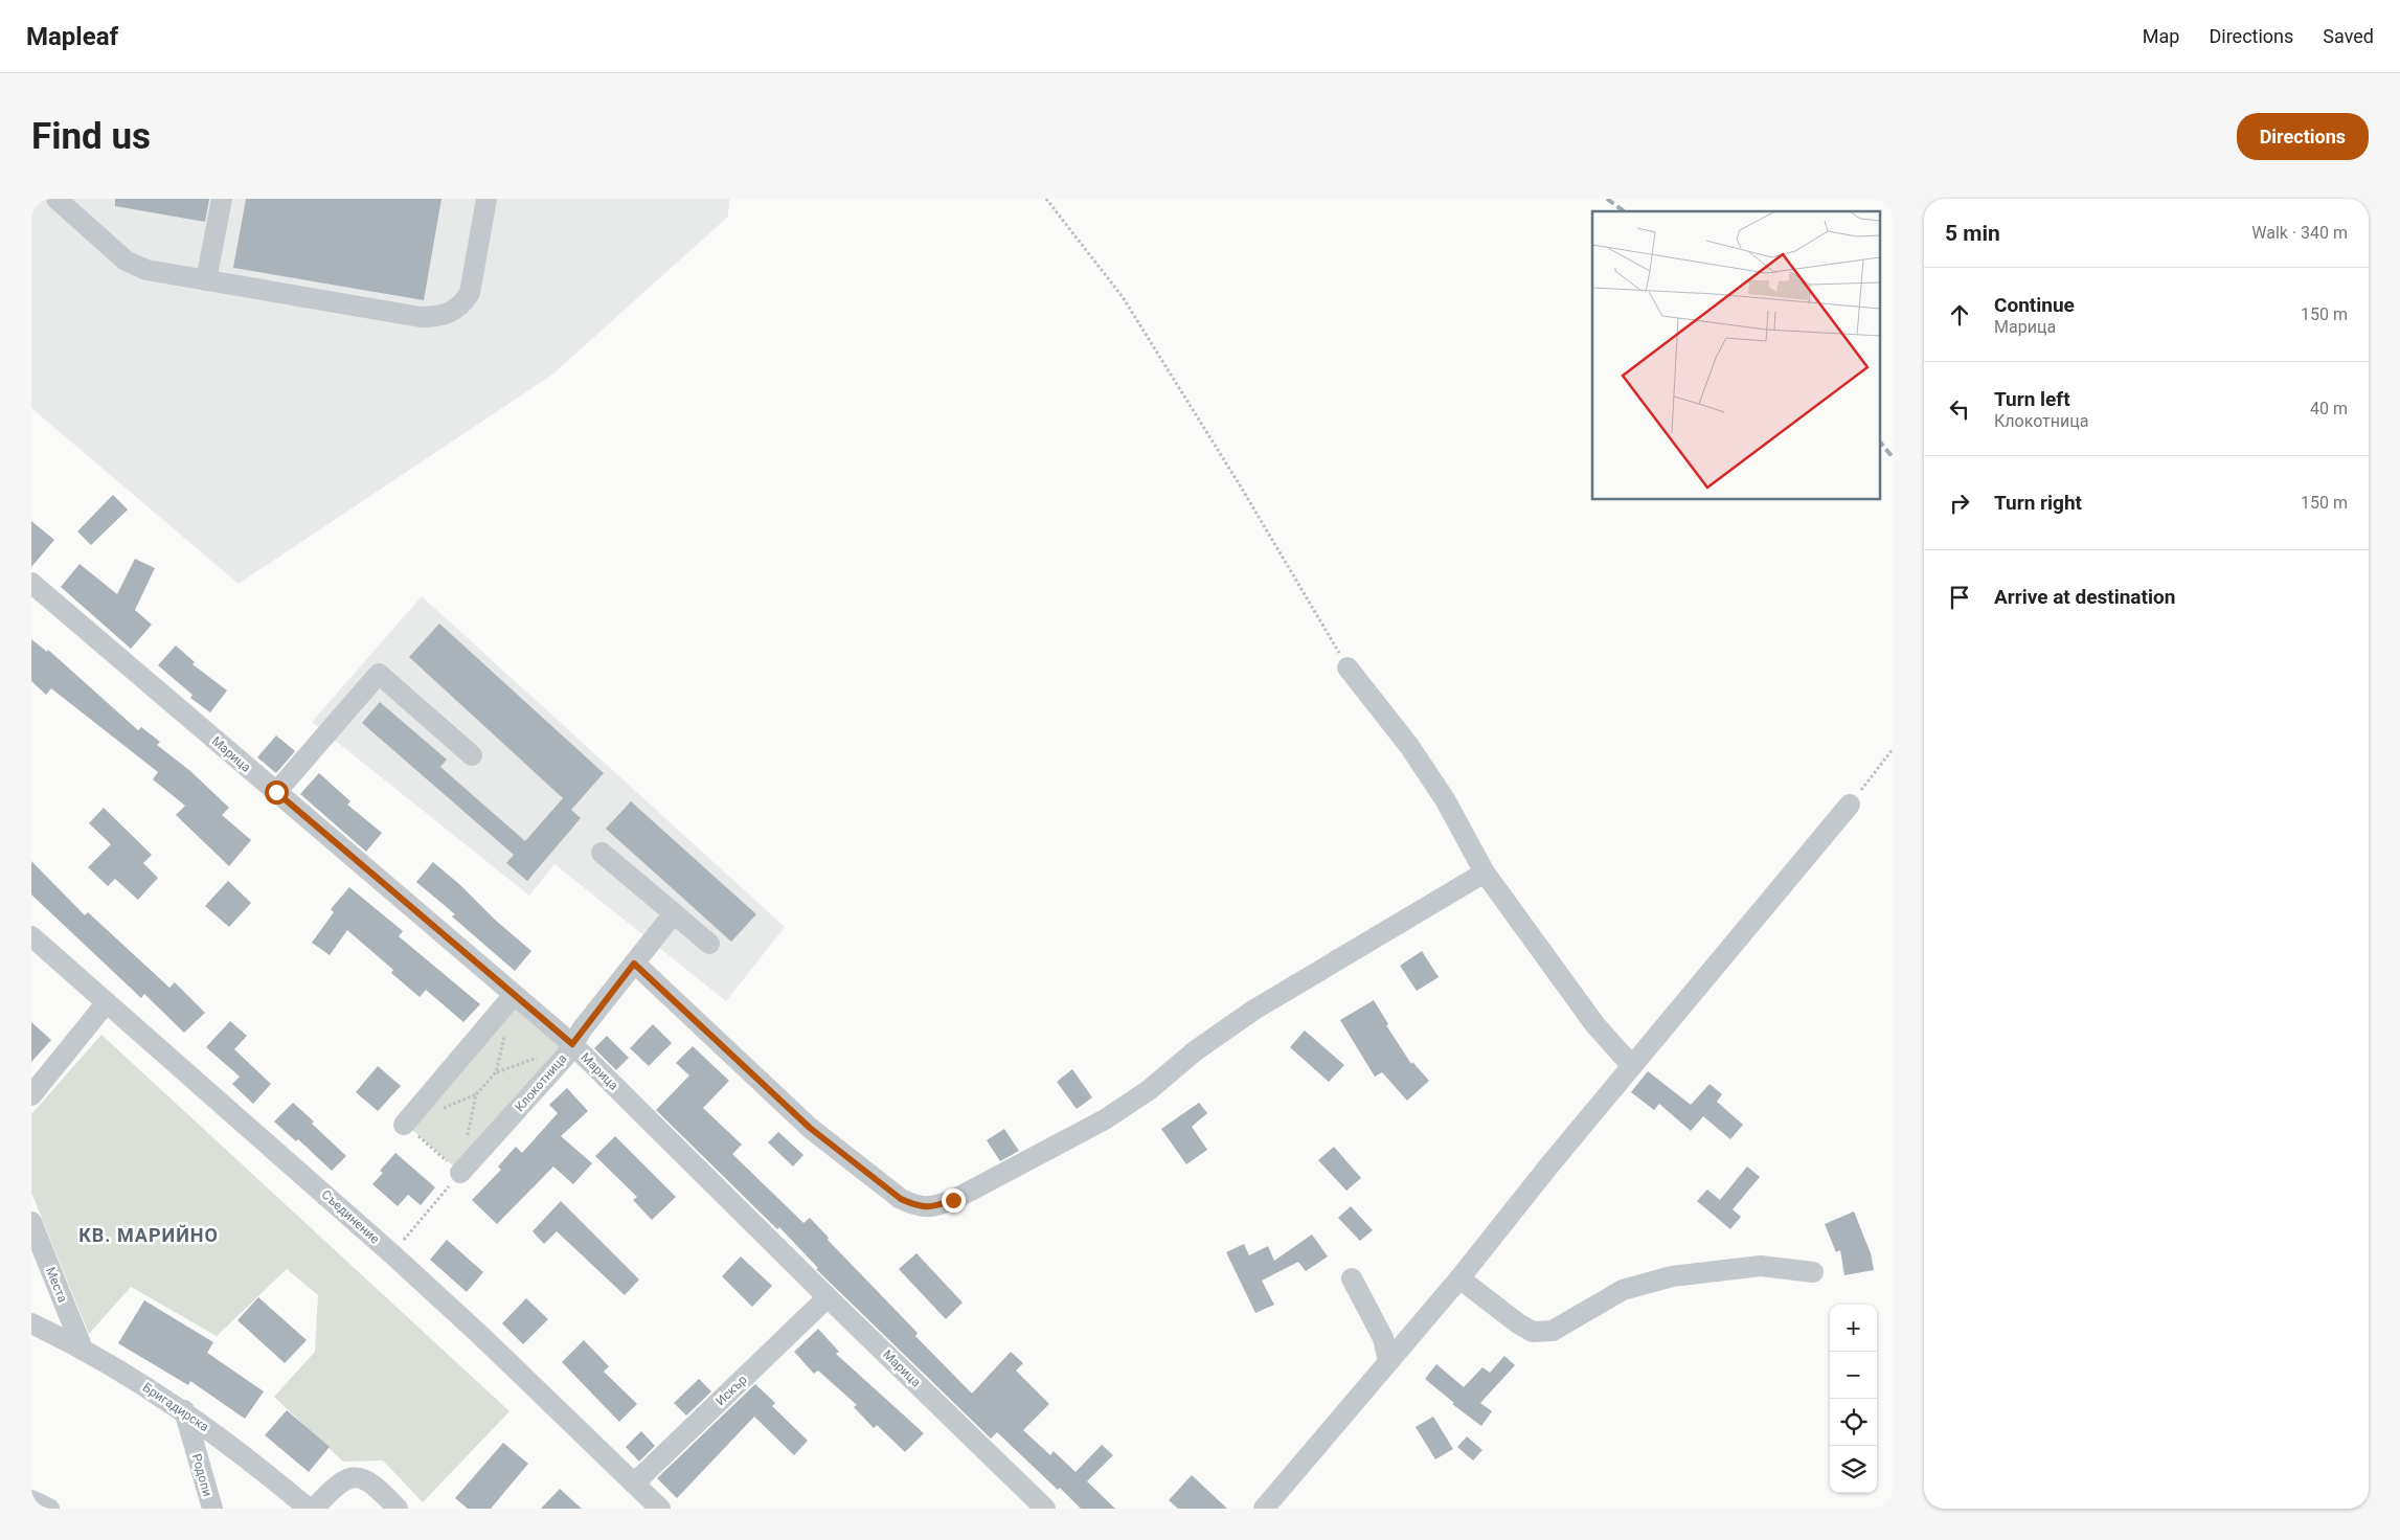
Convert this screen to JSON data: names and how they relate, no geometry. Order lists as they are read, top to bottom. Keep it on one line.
{"streets":{"street":["Марица","Клокотница","Съединение","Места","Искър","Бригадирска","Родопи"]},"crossings":[["Марица","Клокотница"],["Марица","Искър"],["Съединение","Искър"],["Места","Бригадирска"],["Бригадирска","Родопи"]],"districts":["КВ. МАРИЙНО"],"page":{"header":"Mapleaf","nav":["Map","Directions","Saved"],"buttons":"Directions","title":"Find us","heading":["5 min","Walk · 340 m"],"list":[["Continue","Марица","150 m"],["Turn left","Клокотница","40 m"],["Turn right","150 m"],"Arrive at destination"],"map_buttons":["+","−"]}}
